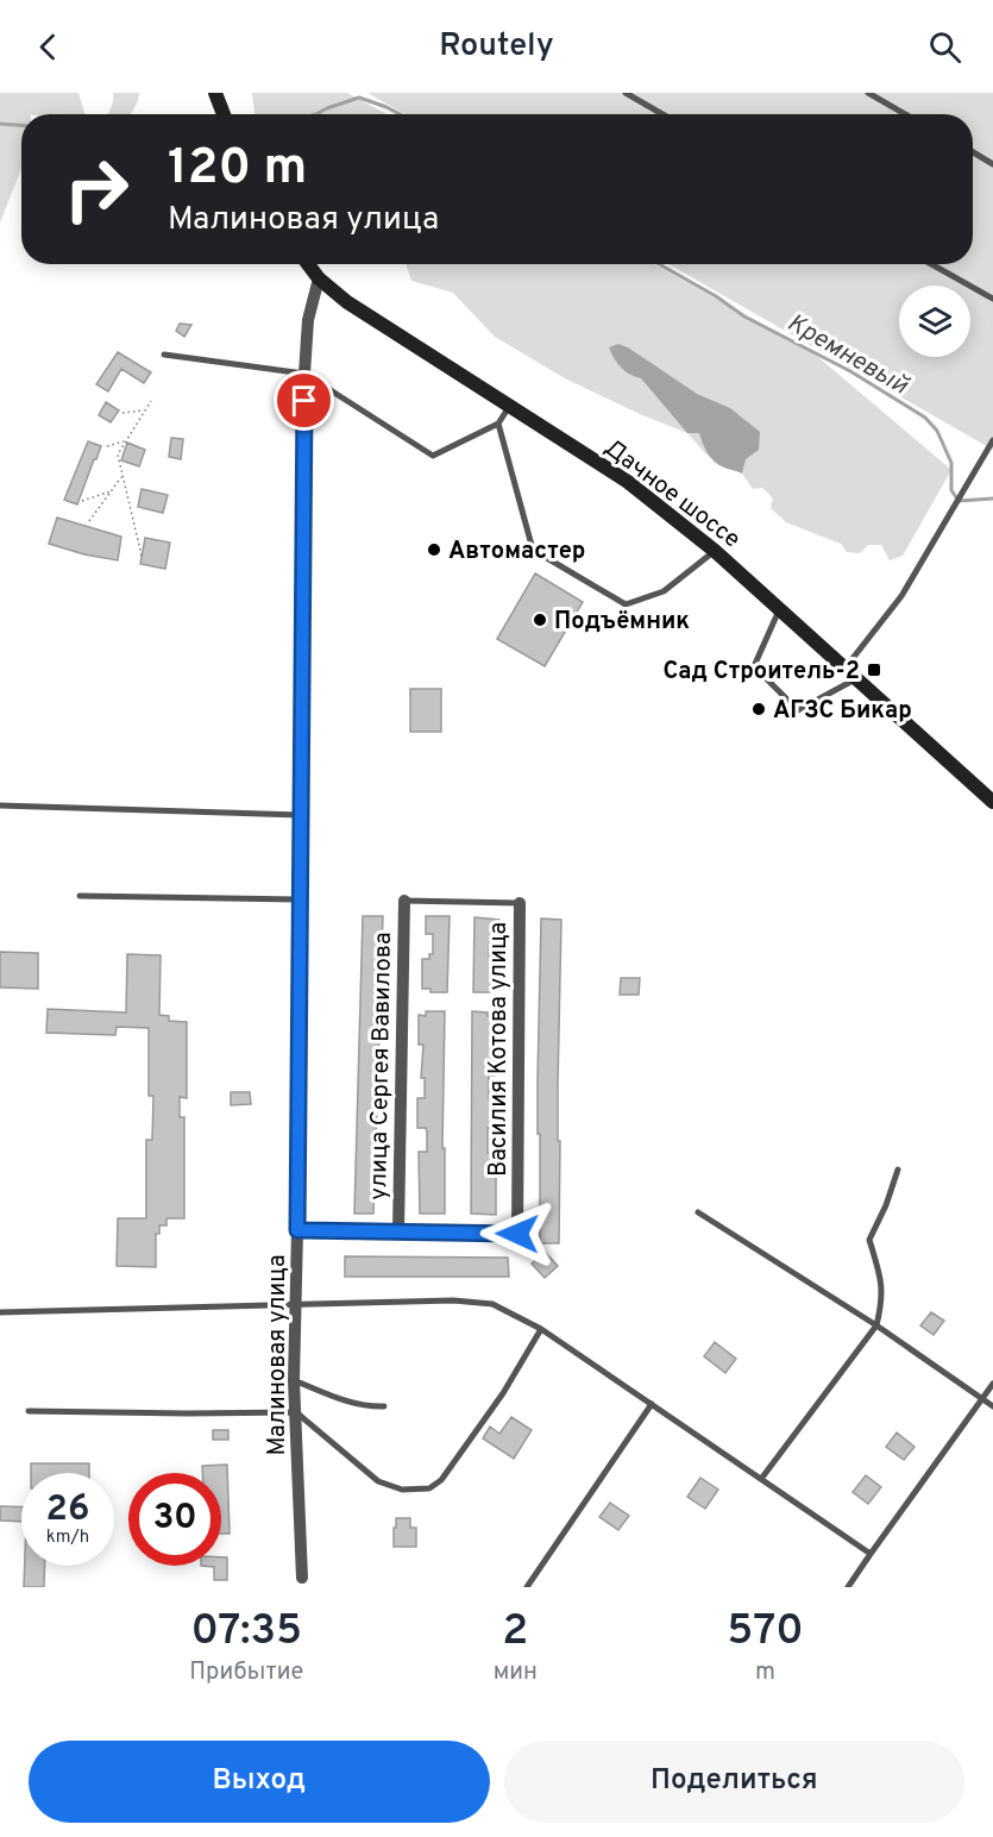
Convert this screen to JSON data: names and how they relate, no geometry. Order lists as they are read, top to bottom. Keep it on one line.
{"streets":{"main road":["Дачное шоссе"],"street":["Василия Котова улица","улица Сергея Вавилова","Малиновая улица"]},"crossings":[["Дачное шоссе","Малиновая улица"],["Василия Котова улица","улица Сергея Вавилова"],["Василия Котова улица","Малиновая улица"]],"water":["Кремневый"],"places":{"other":["Автомастер","Подъёмник","АГЗС Бикар"],"transit":["Сад Строитель-2"]},"page":{"header":"Routely","turn":["120 m","Малиновая улица"],"speed":"26 km/h","limit":"30","eta":["07:35","Прибытие","2","мин","570","m"],"buttons":["Выход","Поделиться"]}}
